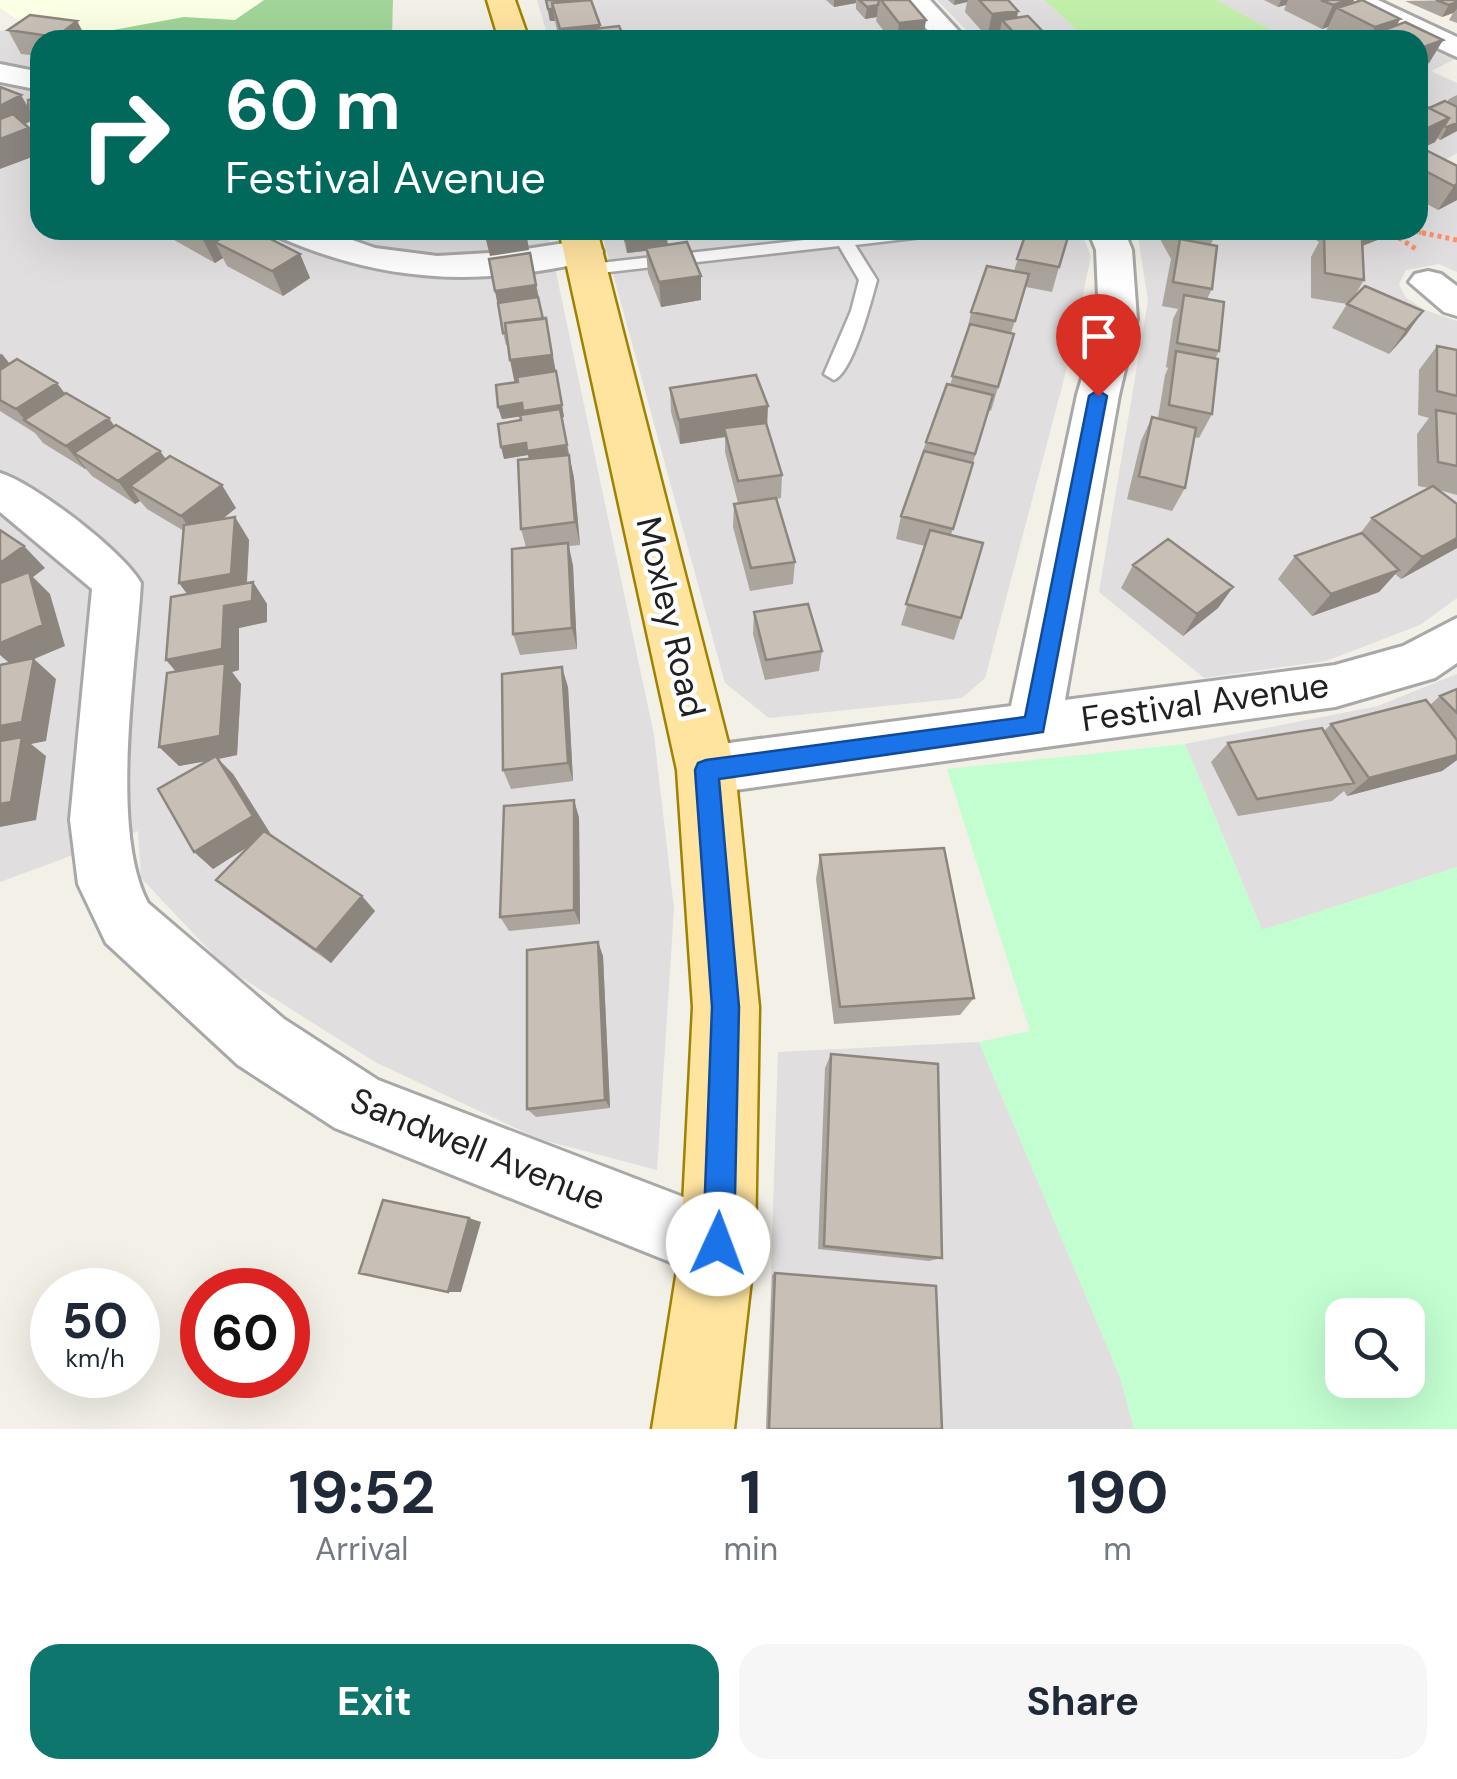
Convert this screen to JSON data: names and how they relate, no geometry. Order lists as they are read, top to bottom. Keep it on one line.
{"streets":{"main road":["Moxley Road"],"street":["Festival Avenue","Sandwell Avenue"]},"crossings":[["Moxley Road","Festival Avenue"],["Moxley Road","Sandwell Avenue"]],"page":{"turn":["60 m","Festival Avenue"],"speed":"50 km/h","limit":"60","eta":["19:52","Arrival","1","min","190","m"],"buttons":["Exit","Share"]}}
